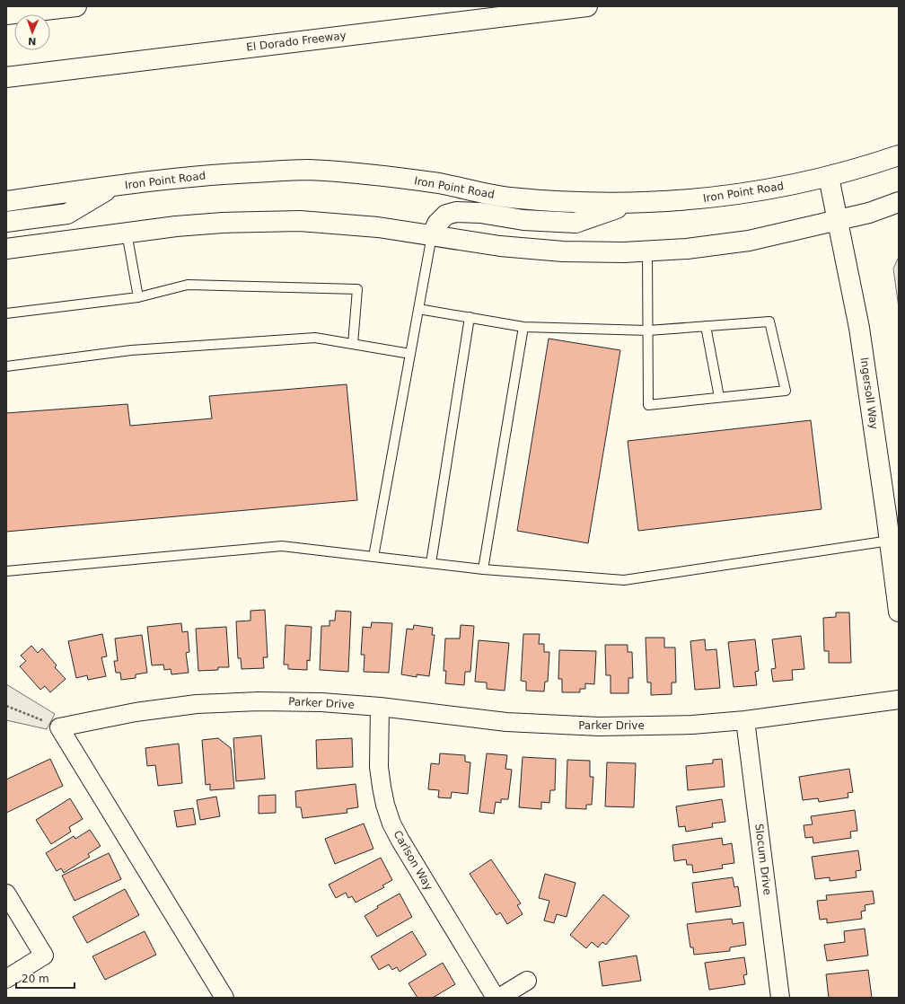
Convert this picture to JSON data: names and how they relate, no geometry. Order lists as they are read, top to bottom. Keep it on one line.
{"streets":{"main road":["El Dorado Freeway","Iron Point Road","Ingersoll Way"],"street":["Parker Drive","Slocum Drive","Carlson Way"]},"crossings":[["Iron Point Road","Ingersoll Way"],["Parker Drive","Slocum Drive"],["Parker Drive","Carlson Way"]],"scale_bar":"20 m","north":"bottom"}
